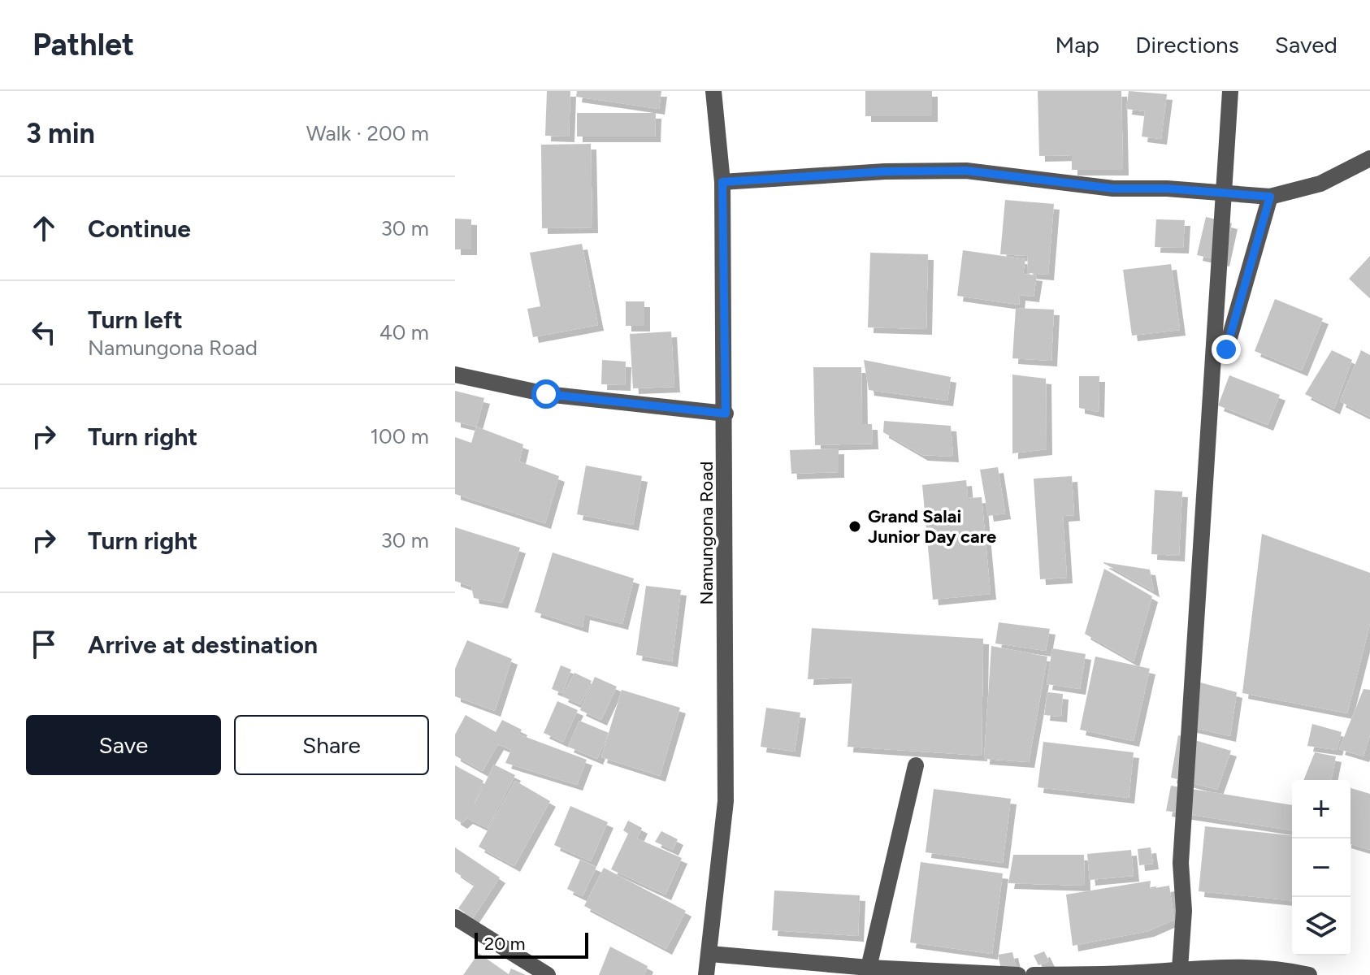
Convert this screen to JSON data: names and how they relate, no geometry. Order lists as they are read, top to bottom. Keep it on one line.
{"streets":{"street":["Namungona Road"]},"places":["Grand Salai Junior Day care"],"scale_bar":"20 m","page":{"header":"Pathlet","nav":["Map","Directions","Saved"],"heading":["3 min","Walk · 200 m"],"list":[["Continue","30 m"],["Turn left","Namungona Road","40 m"],["Turn right","100 m"],["Turn right","30 m"],"Arrive at destination"],"buttons":["Save","Share"],"map_buttons":["+","−"],"scale":"20 m"}}
